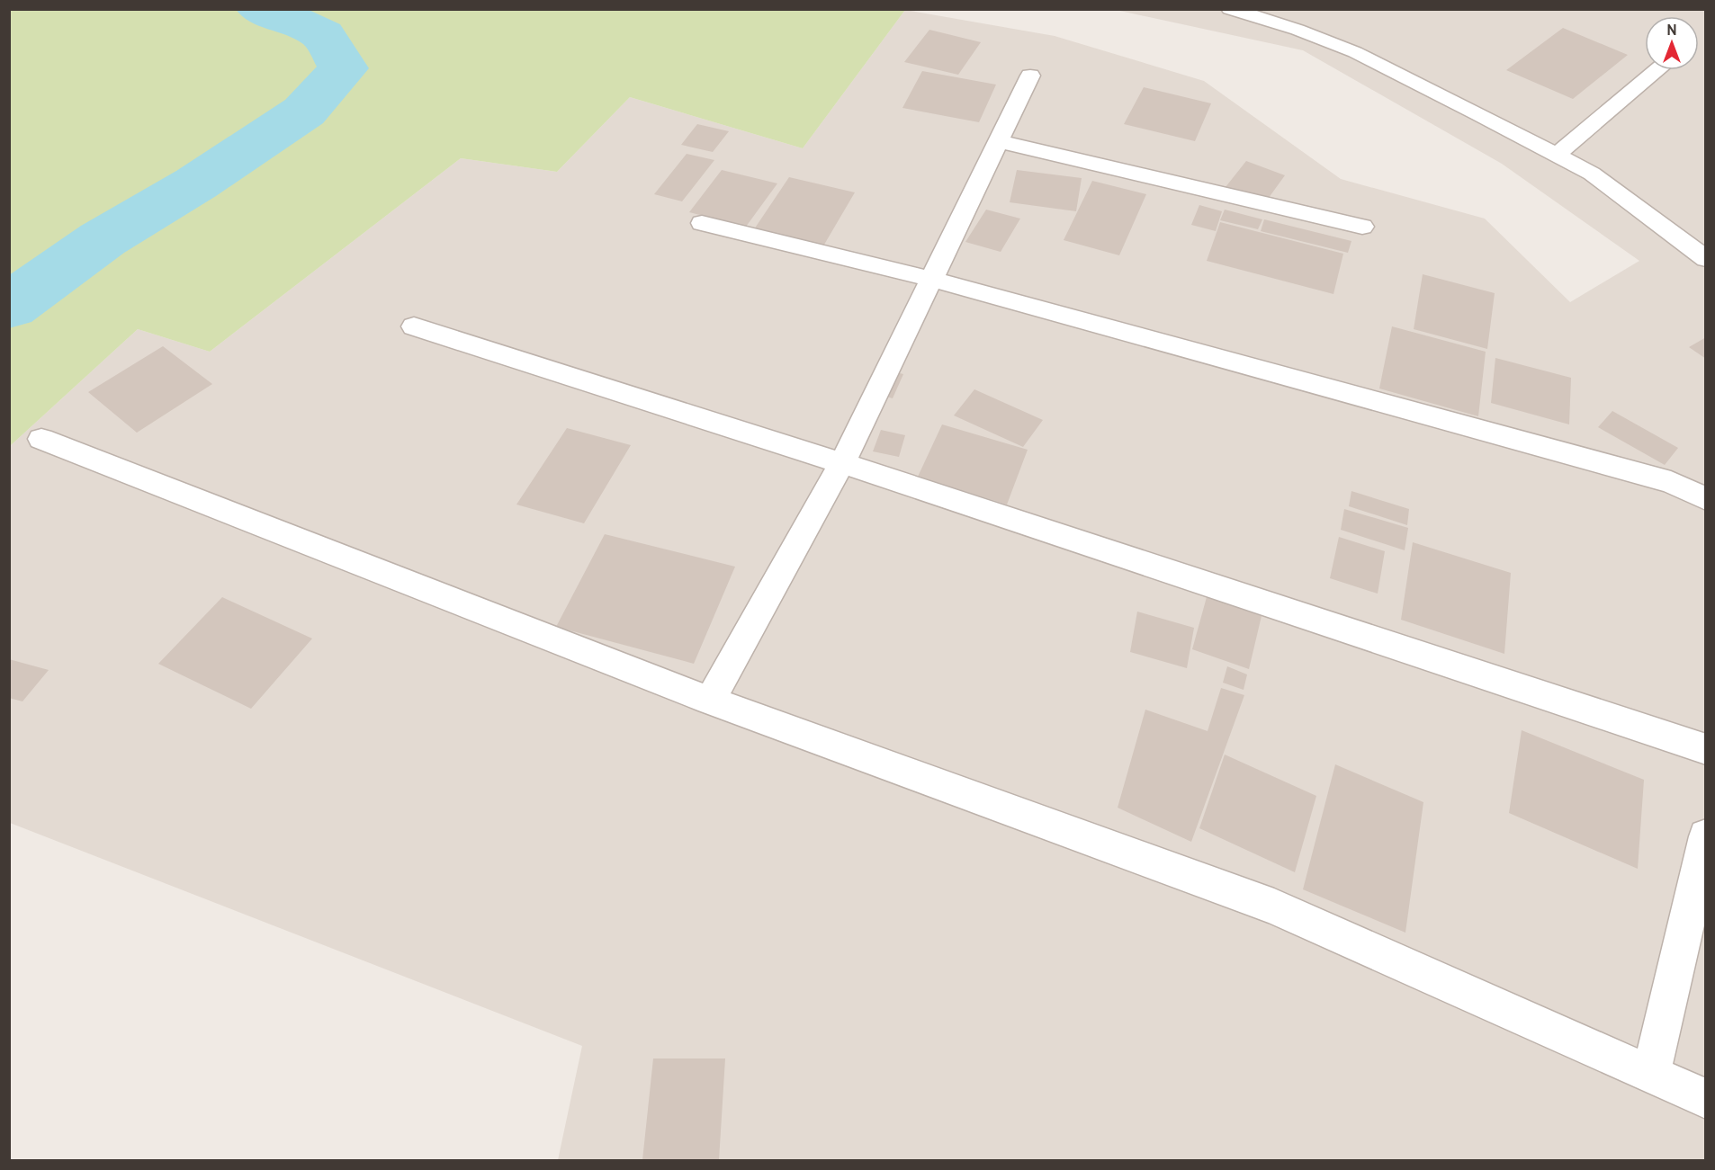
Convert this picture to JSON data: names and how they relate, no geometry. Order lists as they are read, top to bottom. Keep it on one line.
{"north":"top"}
